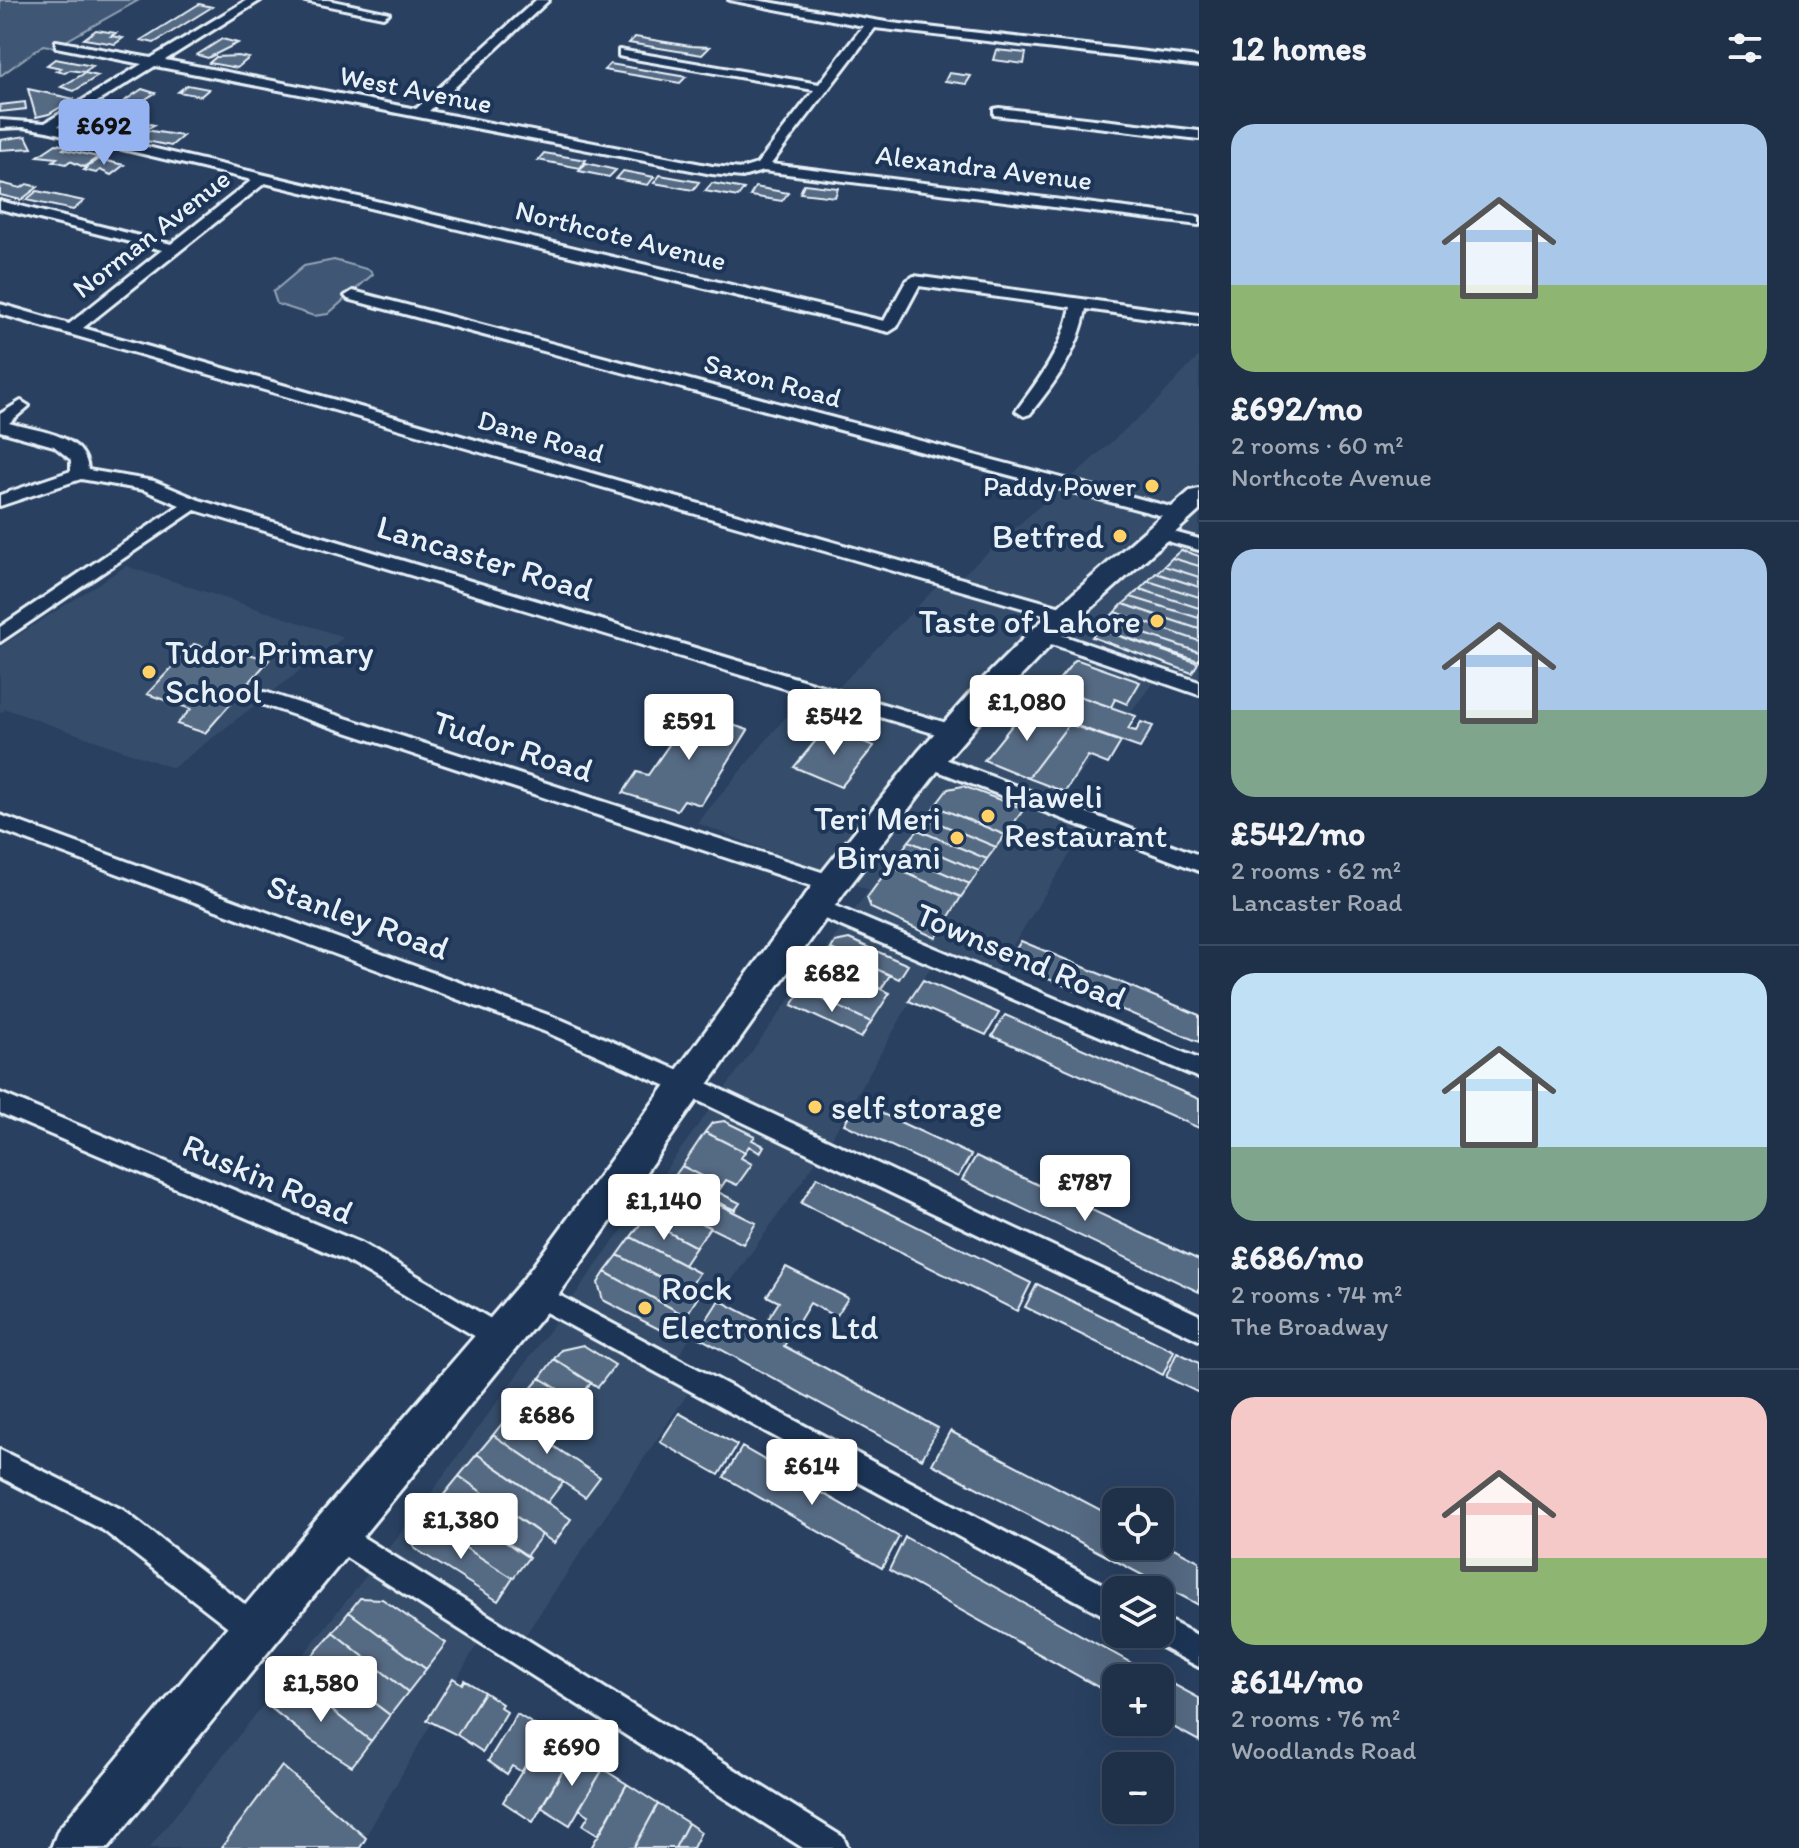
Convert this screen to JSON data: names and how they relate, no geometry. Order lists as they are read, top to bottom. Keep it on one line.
{"streets":{"street":["West Avenue","Alexandra Avenue","Norman Avenue","Northcote Avenue","Saxon Road","Dane Road","Lancaster Road","Tudor Road","Stanley Road","Townsend Road","Ruskin Road"]},"crossings":[["West Avenue","Alexandra Avenue"],["Norman Avenue","Northcote Avenue"],["Norman Avenue","Dane Road"],["Tudor Road","Townsend Road"]],"places":["Paddy Power","Betfred","Taste of Lahore","Tudor Primary School","Haweli Restaurant","Teri Meri Biryani","self storage","Rock Electronics Ltd"],"page":{"heading":"12 homes","list":[{"name":"£692/mo","note":"2 rooms · 60 m² · Northcote Avenue"},{"name":"£542/mo","note":"2 rooms · 62 m² · Lancaster Road"},{"name":"£686/mo","note":"2 rooms · 74 m² · The Broadway"},{"name":"£614/mo","note":"2 rooms · 76 m² · Woodlands Road"}],"price":["£692","£1,080","£542","£591","£682","£787","£1,140","£686","£614","£1,380","£1,580","£690"],"map_buttons":["+","−"]}}
